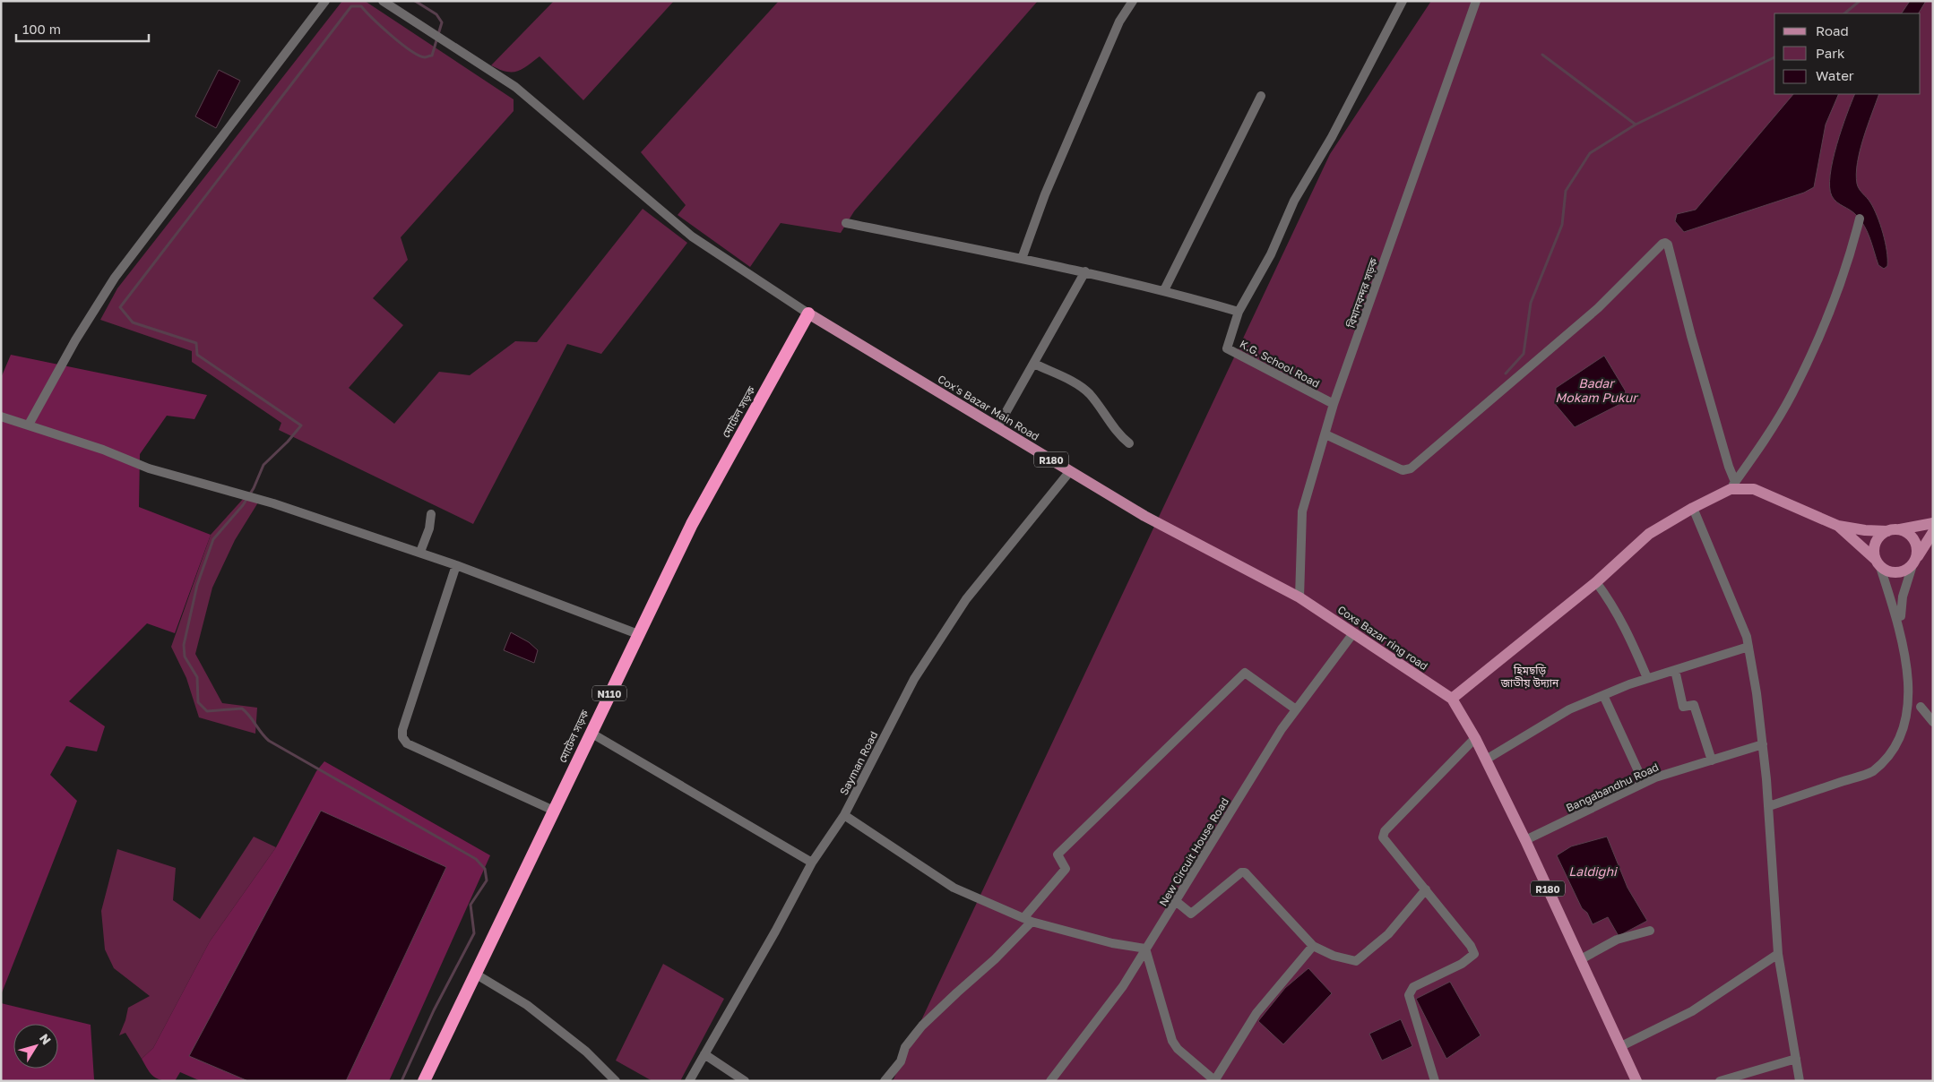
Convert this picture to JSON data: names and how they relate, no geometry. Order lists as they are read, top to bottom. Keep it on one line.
{"streets":{"highway":["মোটেল সড়ক","N110"],"main road":["Cox's Bazar Main Road","R180","Coxs Bazar ring road"],"street":["বিমানবন্দর সড়ক","K.G. School Road","Sayman Road","Bangabandhu Road","New Circuit House Road"]},"crossings":[["বিমানবন্দর সড়ক","K.G. School Road"],["বিমানবন্দর সড়ক","Cox's Bazar Main Road"],["বিমানবন্দর সড়ক","Coxs Bazar ring road"],["Cox's Bazar Main Road","মোটেল সড়ক"],["Cox's Bazar Main Road","Coxs Bazar ring road"],["Cox's Bazar Main Road","Sayman Road"],["R180","Coxs Bazar ring road"],["R180","Bangabandhu Road"],["Coxs Bazar ring road","New Circuit House Road"]],"water":["Badar Mokam Pukur","Laldighi"],"parks":["হিমছড়ি জাতীয় উদ্যান"],"legend":["Road","Park","Water"],"scale_bar":"100 m","north":"top right"}
